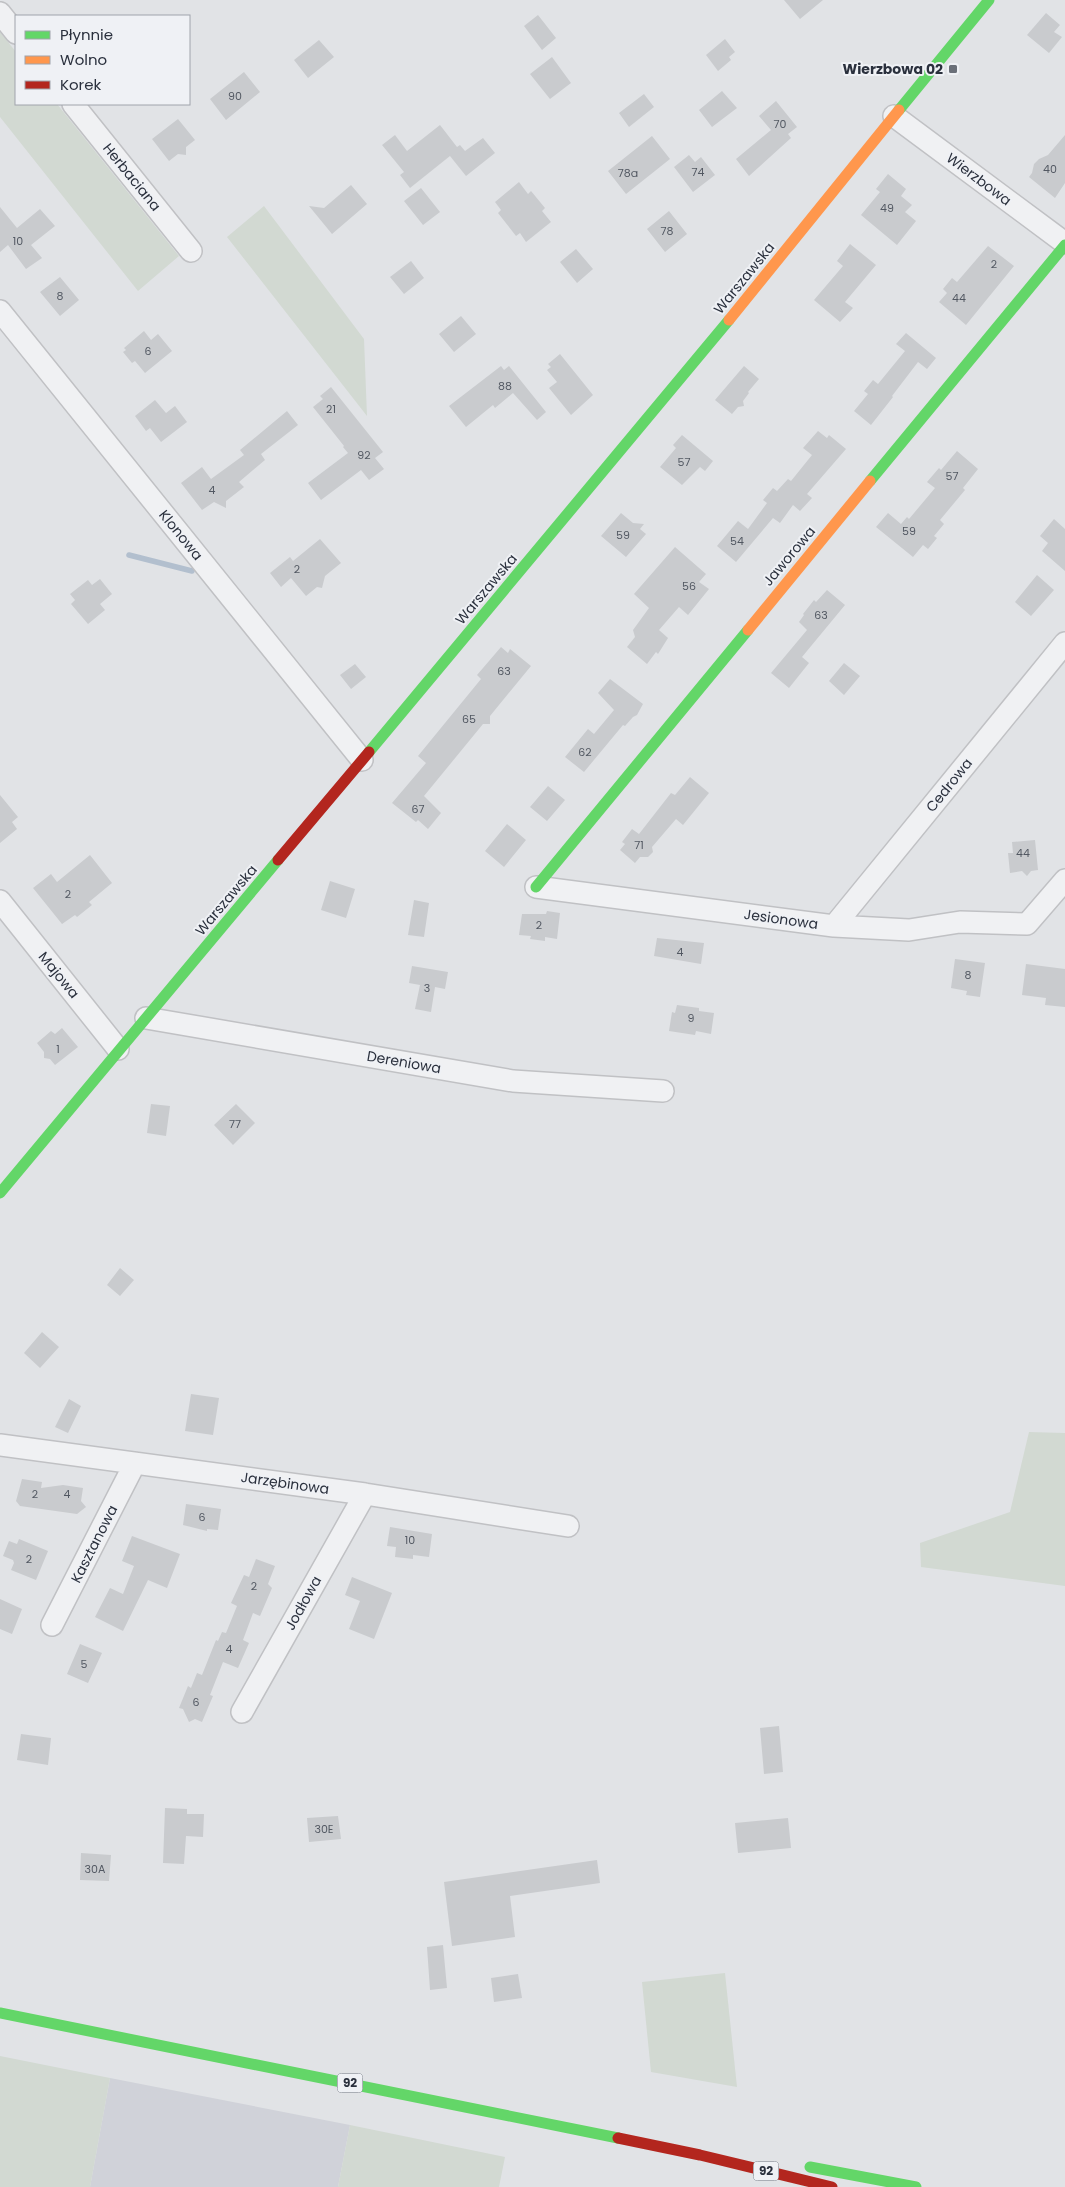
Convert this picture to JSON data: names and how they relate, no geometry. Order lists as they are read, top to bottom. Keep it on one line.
{"streets":{"street":["Herbaciana","Wierzbowa","Warszawska","Klonowa","Jaworowa","Cedrowa","Jesionowa","Majowa","Dereniowa","Jarzębinowa","Kasztanowa","Jodłowa","92"]},"crossings":[["Wierzbowa","Warszawska"],["Wierzbowa","Jaworowa"],["Warszawska","Klonowa"],["Warszawska","Majowa"],["Warszawska","Dereniowa"],["Jaworowa","Jesionowa"],["Cedrowa","Jesionowa"],["Jarzębinowa","Kasztanowa"],["Jarzębinowa","Jodłowa"]],"places":{"transit":["Wierzbowa 02"]},"house_numbers":["90","70","40","74","78a","49","78","10","2","8","44","6","88","21","92","57","57","4","59","59","54","2","56","63","63","65","62","67","71","44","2","2","4","8","3","9","1","77","2","4","6","10","2","2","4","5","6","30E","30A"],"legend":["Płynnie","Wolno","Korek"]}
